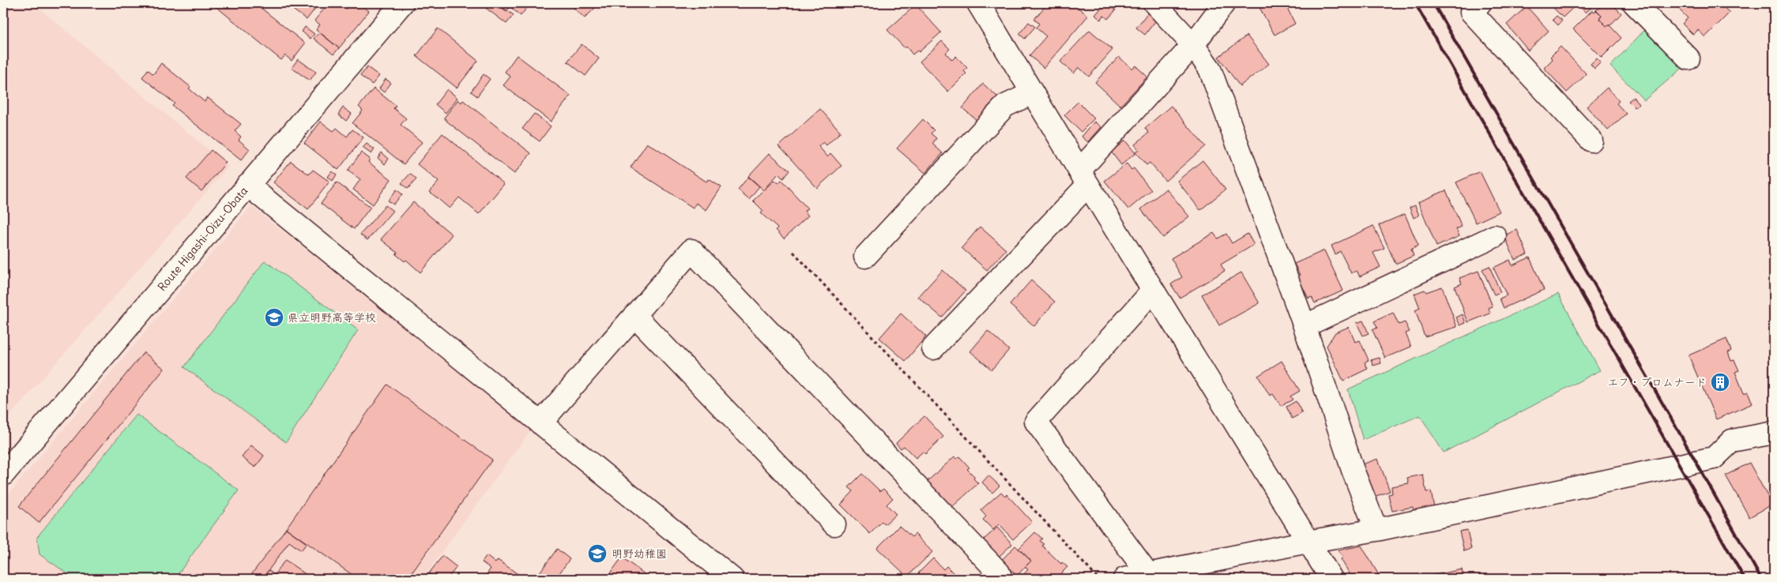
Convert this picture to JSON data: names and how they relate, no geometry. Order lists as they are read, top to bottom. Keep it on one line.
{"streets":{"street":["Route Higashi-Oizu-Obata"]},"places":{"school or university":["県立明野高等学校","明野幼稚園"],"building":["エフ・プロムナード"]}}
